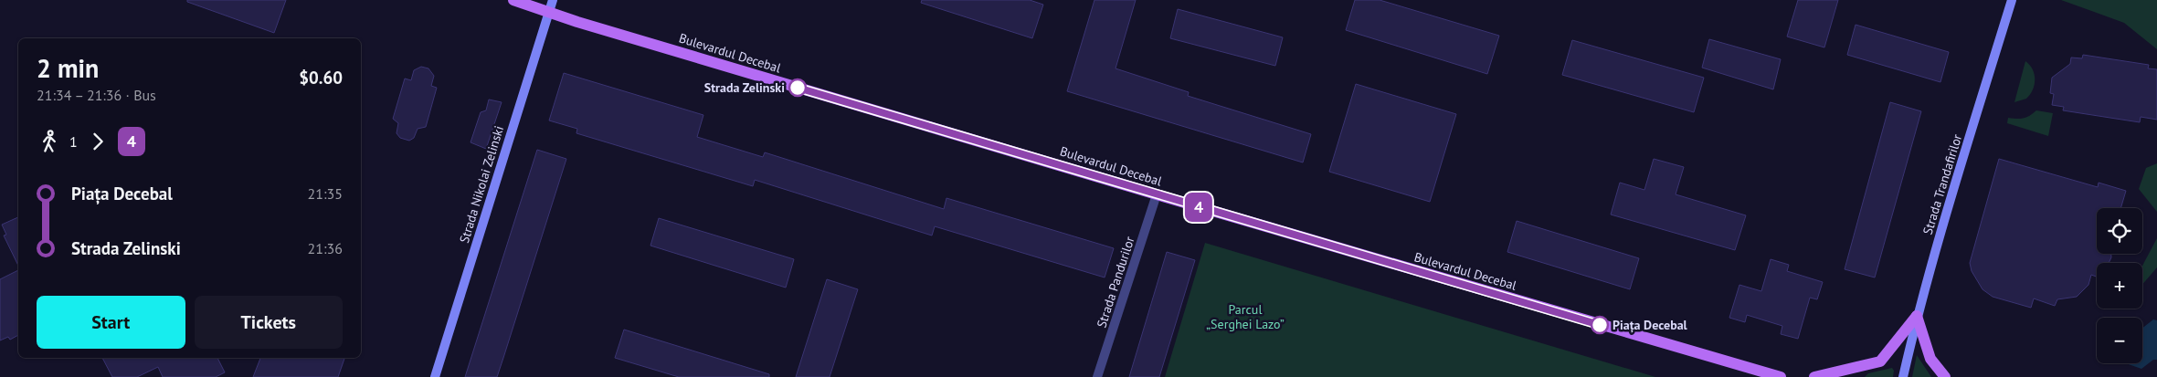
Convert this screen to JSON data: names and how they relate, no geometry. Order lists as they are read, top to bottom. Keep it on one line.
{"streets":{"main road":["Bulevardul Decebal"],"street":["Strada Nikolai Zelinski","Strada Trandafirilor","Strada Pandurilor"]},"crossings":[["Bulevardul Decebal","Strada Nikolai Zelinski"],["Bulevardul Decebal","Strada Pandurilor"]],"parks":["Parcul „Serghei Lazo”"],"places":["Strada Zelinski","Piața Decebal"],"lines":["bus line 4"],"page":{"on_map":"4","heading":["2 min","21:34 – 21:36 · Bus","$0.60"],"legs":["1","4"],"list":[{"name":"Piața Decebal","value":"21:35"},{"name":"Strada Zelinski","value":"21:36"}],"map_buttons":["+","−"],"buttons":["Start","Tickets"]}}
